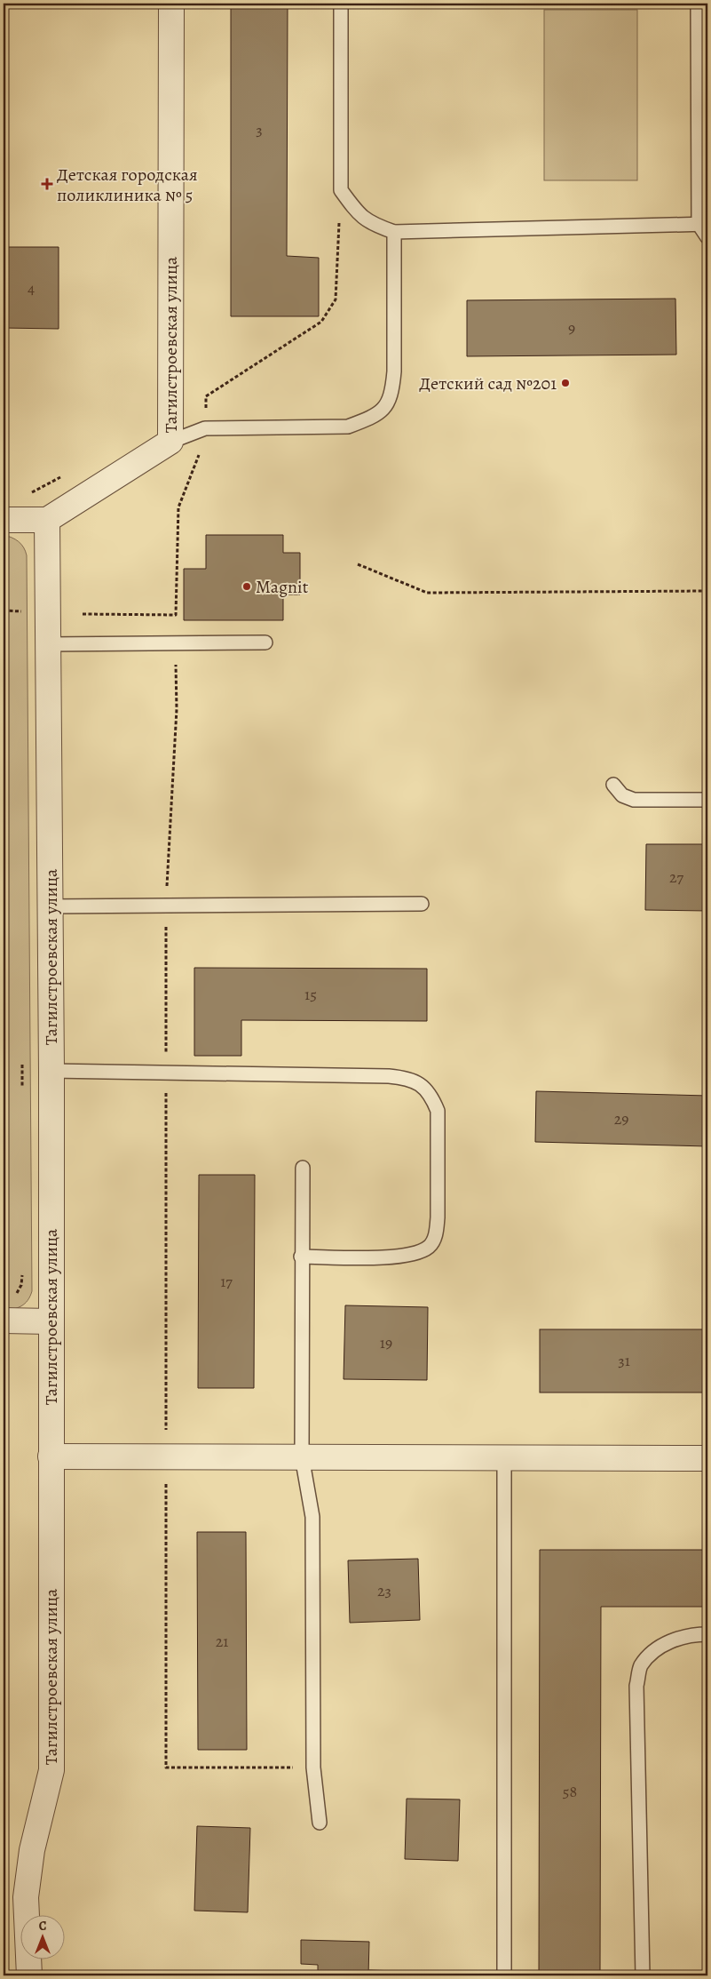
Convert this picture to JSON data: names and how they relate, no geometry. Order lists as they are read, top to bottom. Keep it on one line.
{"streets":{"street":["Тагилстроевская улица"]},"places":{"health":["Детская городская поликлиника № 5"],"other":["Детский сад №201","Magnit"]},"house_numbers":["3","4","9","27","15","29","17","19","31","23","21","58"],"north":"top"}
